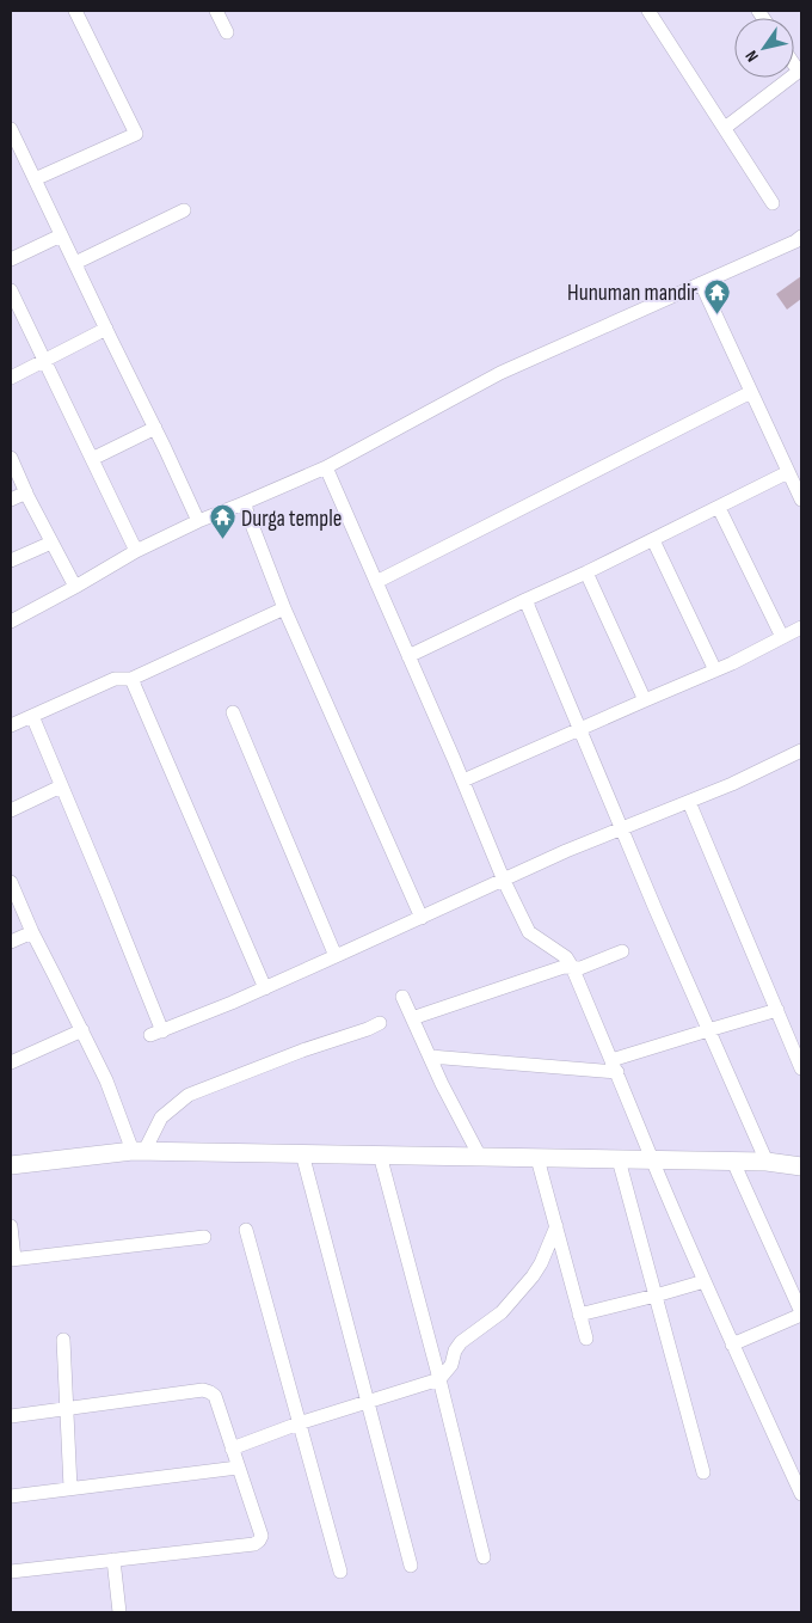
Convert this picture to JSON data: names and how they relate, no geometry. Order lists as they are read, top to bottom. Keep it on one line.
{"places":{"temple":["Hunuman mandir","Durga temple"]},"north":"bottom left"}
